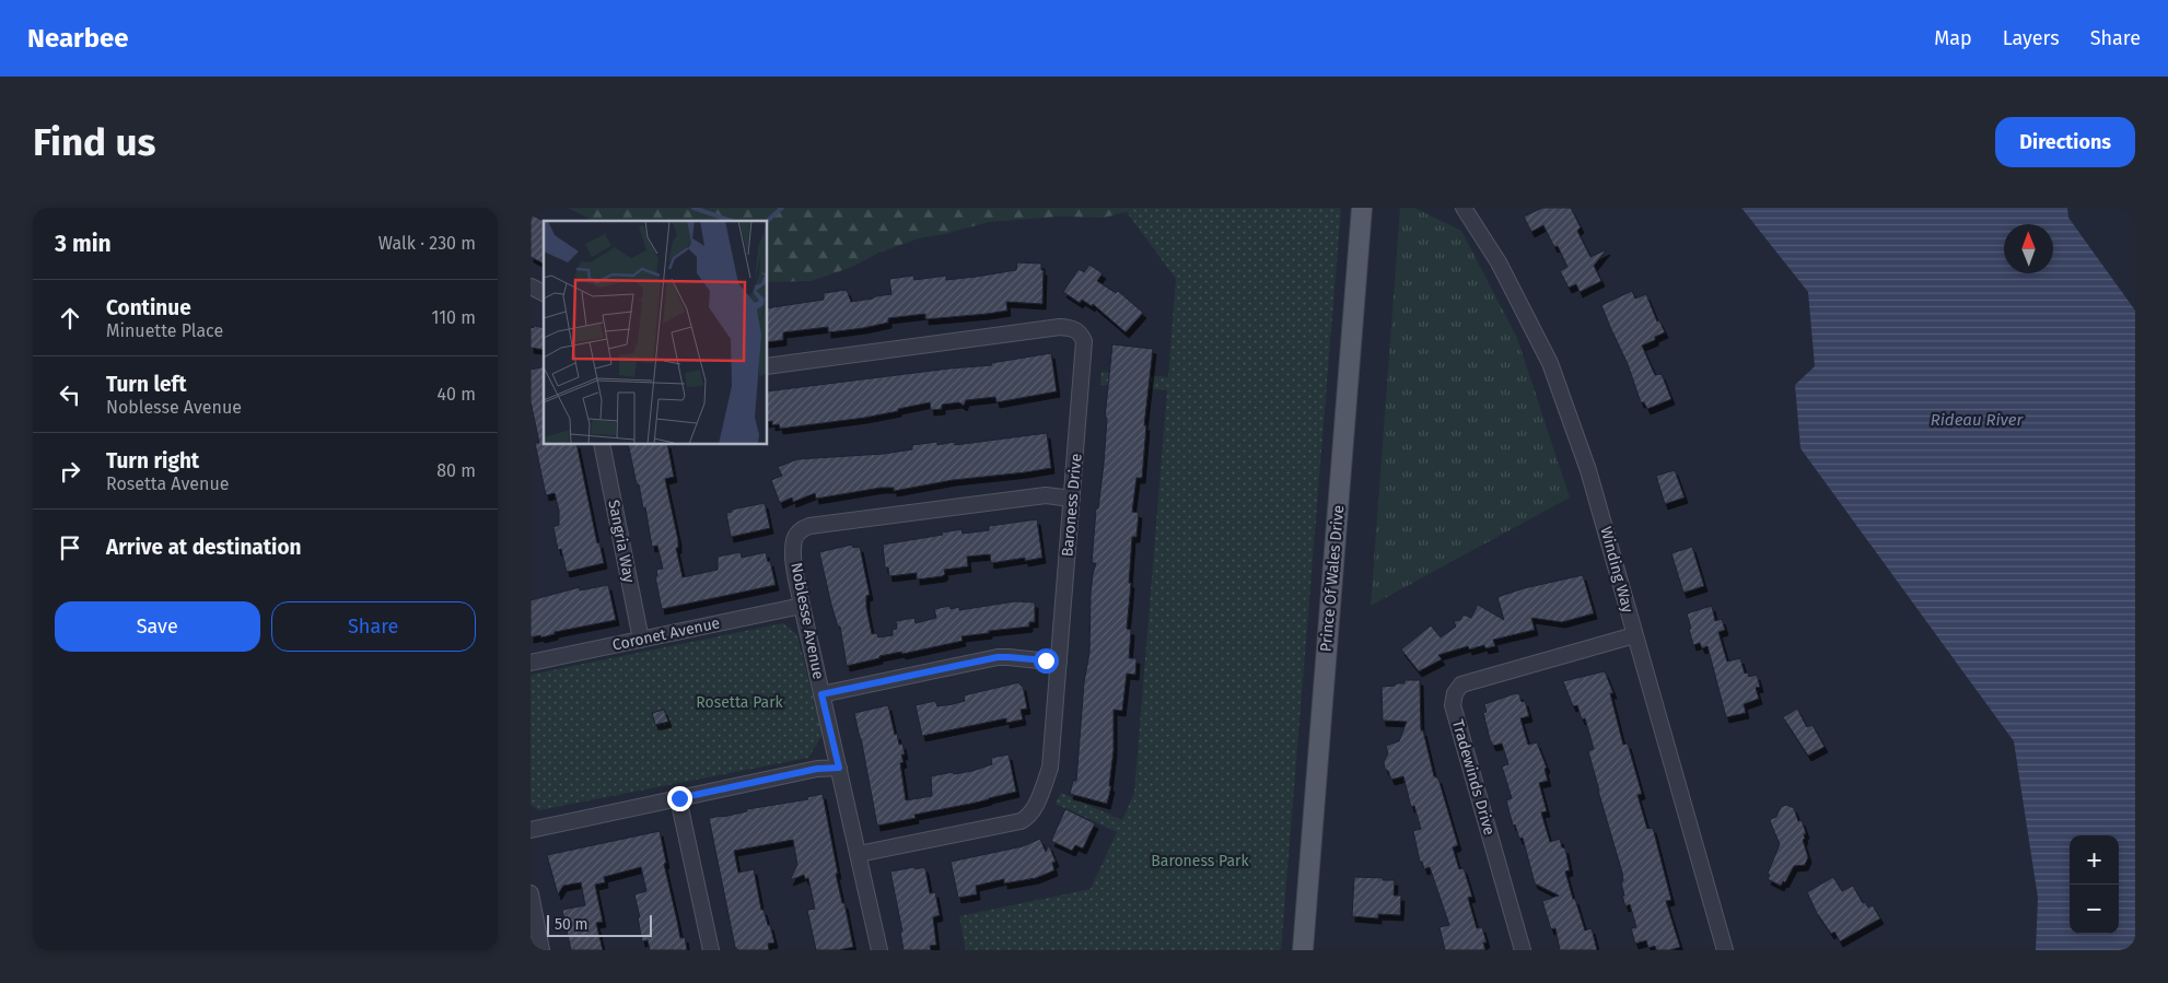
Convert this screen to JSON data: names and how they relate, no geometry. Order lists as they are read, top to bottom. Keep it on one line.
{"streets":{"main road":["Prince Of Wales Drive"],"street":["Baroness Drive","Sangria Way","Winding Way","Noblesse Avenue","Coronet Avenue","Tradewinds Drive"]},"crossings":[["Baroness Drive","Noblesse Avenue"],["Sangria Way","Coronet Avenue"],["Winding Way","Tradewinds Drive"],["Noblesse Avenue","Coronet Avenue"]],"water":["Rideau River"],"parks":["Rosetta Park","Baroness Park"],"scale_bar":"50 m","north":"top","page":{"header":"Nearbee","nav":["Map","Layers","Share"],"buttons":["Directions",["Save","Share"]],"title":"Find us","heading":["3 min","Walk · 230 m"],"list":[["Continue","Minuette Place","110 m"],["Turn left","Noblesse Avenue","40 m"],["Turn right","Rosetta Avenue","80 m"],"Arrive at destination"],"map_buttons":["+","−"],"scale":"50 m"}}
